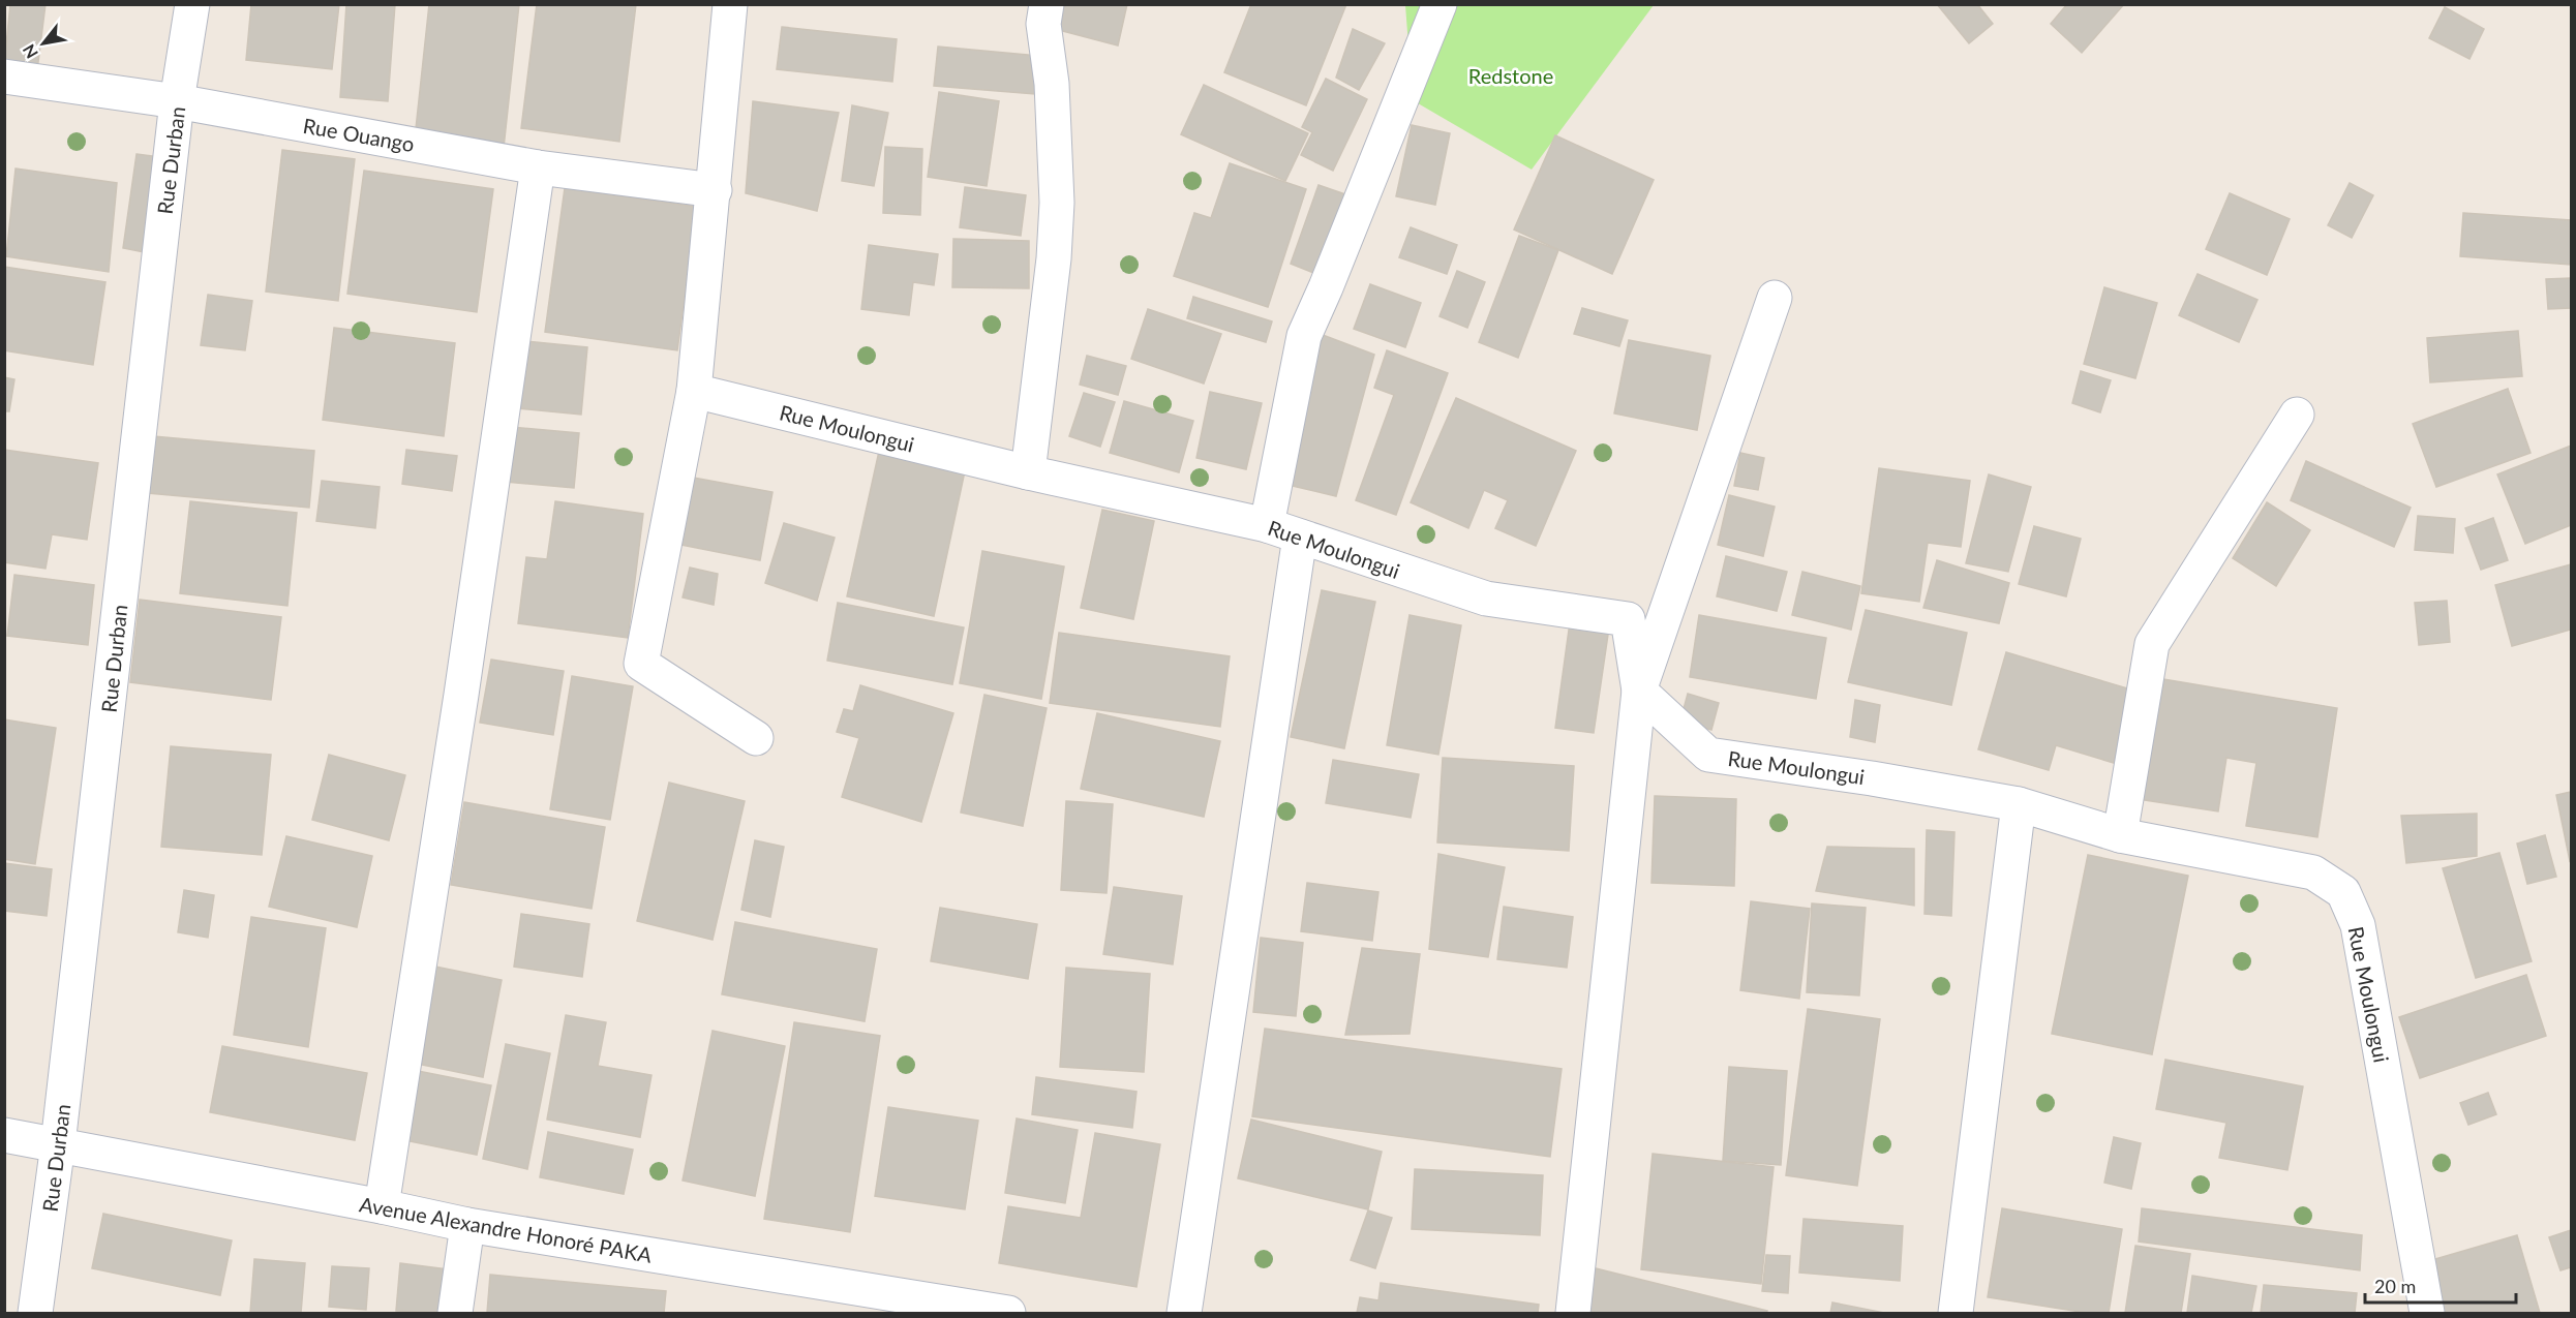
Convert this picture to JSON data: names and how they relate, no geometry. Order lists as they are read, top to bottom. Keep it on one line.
{"streets":{"street":["Rue Ouango","Rue Durban","Rue Moulongui","Avenue Alexandre Honoré PAKA"]},"crossings":[["Rue Ouango","Rue Durban"],["Rue Durban","Avenue Alexandre Honoré PAKA"]],"parks":["Redstone"],"scale_bar":"20 m","north":"bottom left"}
